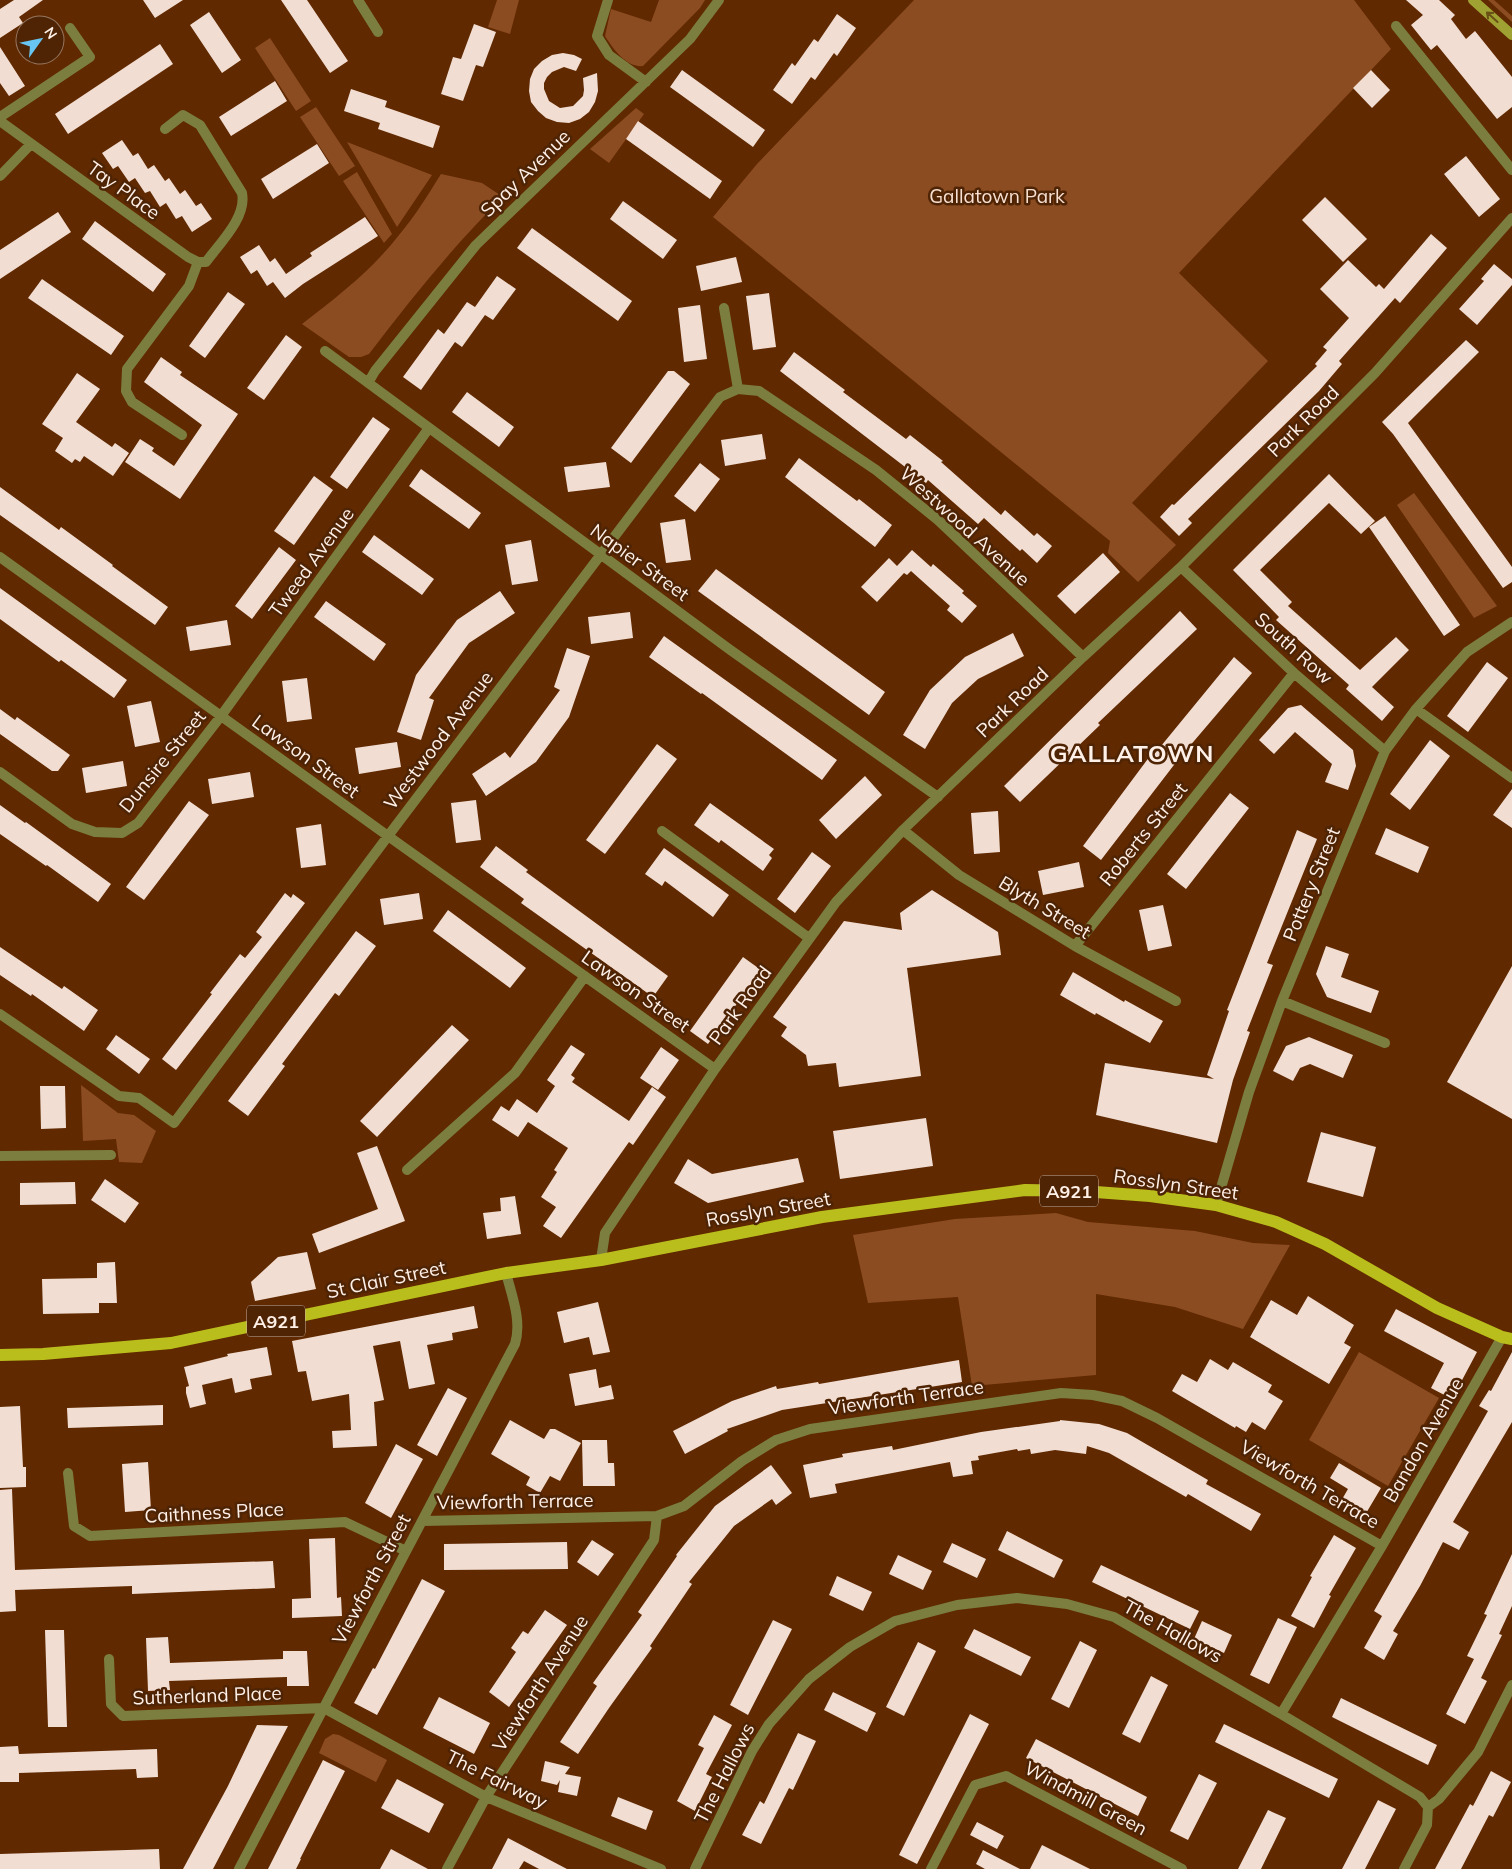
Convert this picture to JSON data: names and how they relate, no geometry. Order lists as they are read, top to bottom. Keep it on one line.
{"streets":{"main road":["Rosslyn Street","A921","St Clair Street"],"street":["Spay Avenue","Tay Place","Park Road","Westwood Avenue","Tweed Avenue","Napier Street","South Row","Lawson Street","Dunsire Street","Roberts Street","Pottery Street","Blyth Street","Viewforth Terrace","Bandon Avenue","Caithness Place","Viewforth Street","The Hallows","Viewforth Avenue","Sutherland Place","The Fairway","Windmill Green"]},"crossings":[["Spay Avenue","Napier Street"],["Park Road","Westwood Avenue"],["Park Road","Napier Street"],["Park Road","South Row"],["Park Road","Lawson Street"],["Park Road","Blyth Street"],["Park Road","Rosslyn Street"],["Park Road","St Clair Street"],["Westwood Avenue","Napier Street"],["Westwood Avenue","Lawson Street"],["Tweed Avenue","Napier Street"],["Tweed Avenue","Lawson Street"],["Tweed Avenue","Dunsire Street"],["South Row","Roberts Street"],["South Row","Pottery Street"],["Lawson Street","Dunsire Street"],["Roberts Street","Blyth Street"],["Pottery Street","Rosslyn Street"],["Rosslyn Street","St Clair Street"],["Rosslyn Street","Bandon Avenue"],["St Clair Street","Viewforth Street"],["Viewforth Terrace","Bandon Avenue"],["Viewforth Terrace","Viewforth Street"],["Viewforth Terrace","Viewforth Avenue"],["Bandon Avenue","The Hallows"],["Caithness Place","Viewforth Street"],["Viewforth Street","Sutherland Place"],["Viewforth Street","The Fairway"],["Viewforth Avenue","The Fairway"],["Sutherland Place","The Fairway"]],"districts":["GALLATOWN"],"parks":["Gallatown Park"],"north":"top right"}
